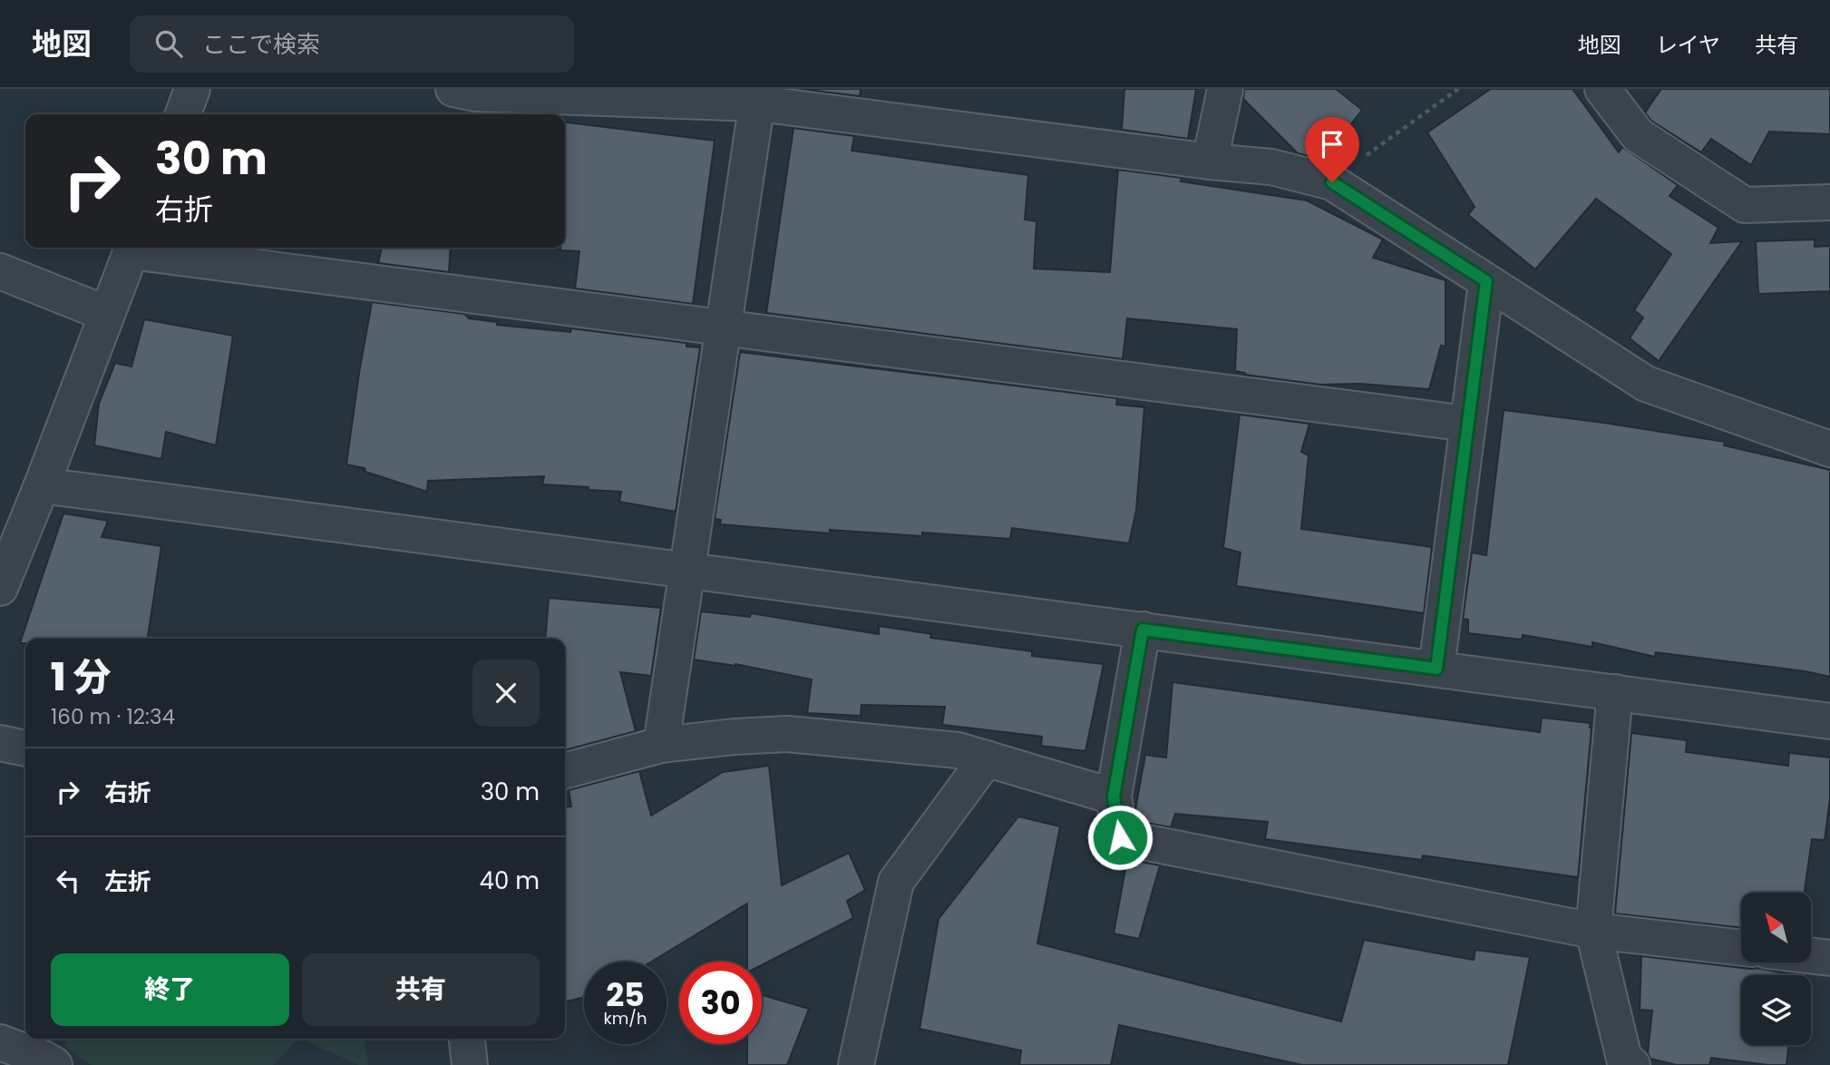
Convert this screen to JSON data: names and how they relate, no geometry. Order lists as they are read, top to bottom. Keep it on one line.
{"north":"top left","page":{"header":"地図","search":"ここで検索","nav":["地図","レイヤ","共有"],"turn":["30 m","右折"],"heading":["1 分","160 m · 12:34"],"list":[{"name":"右折","value":"30 m"},{"name":"左折","value":"40 m"}],"buttons":["終了","共有"],"speed":"25 km/h","limit":"30"}}
